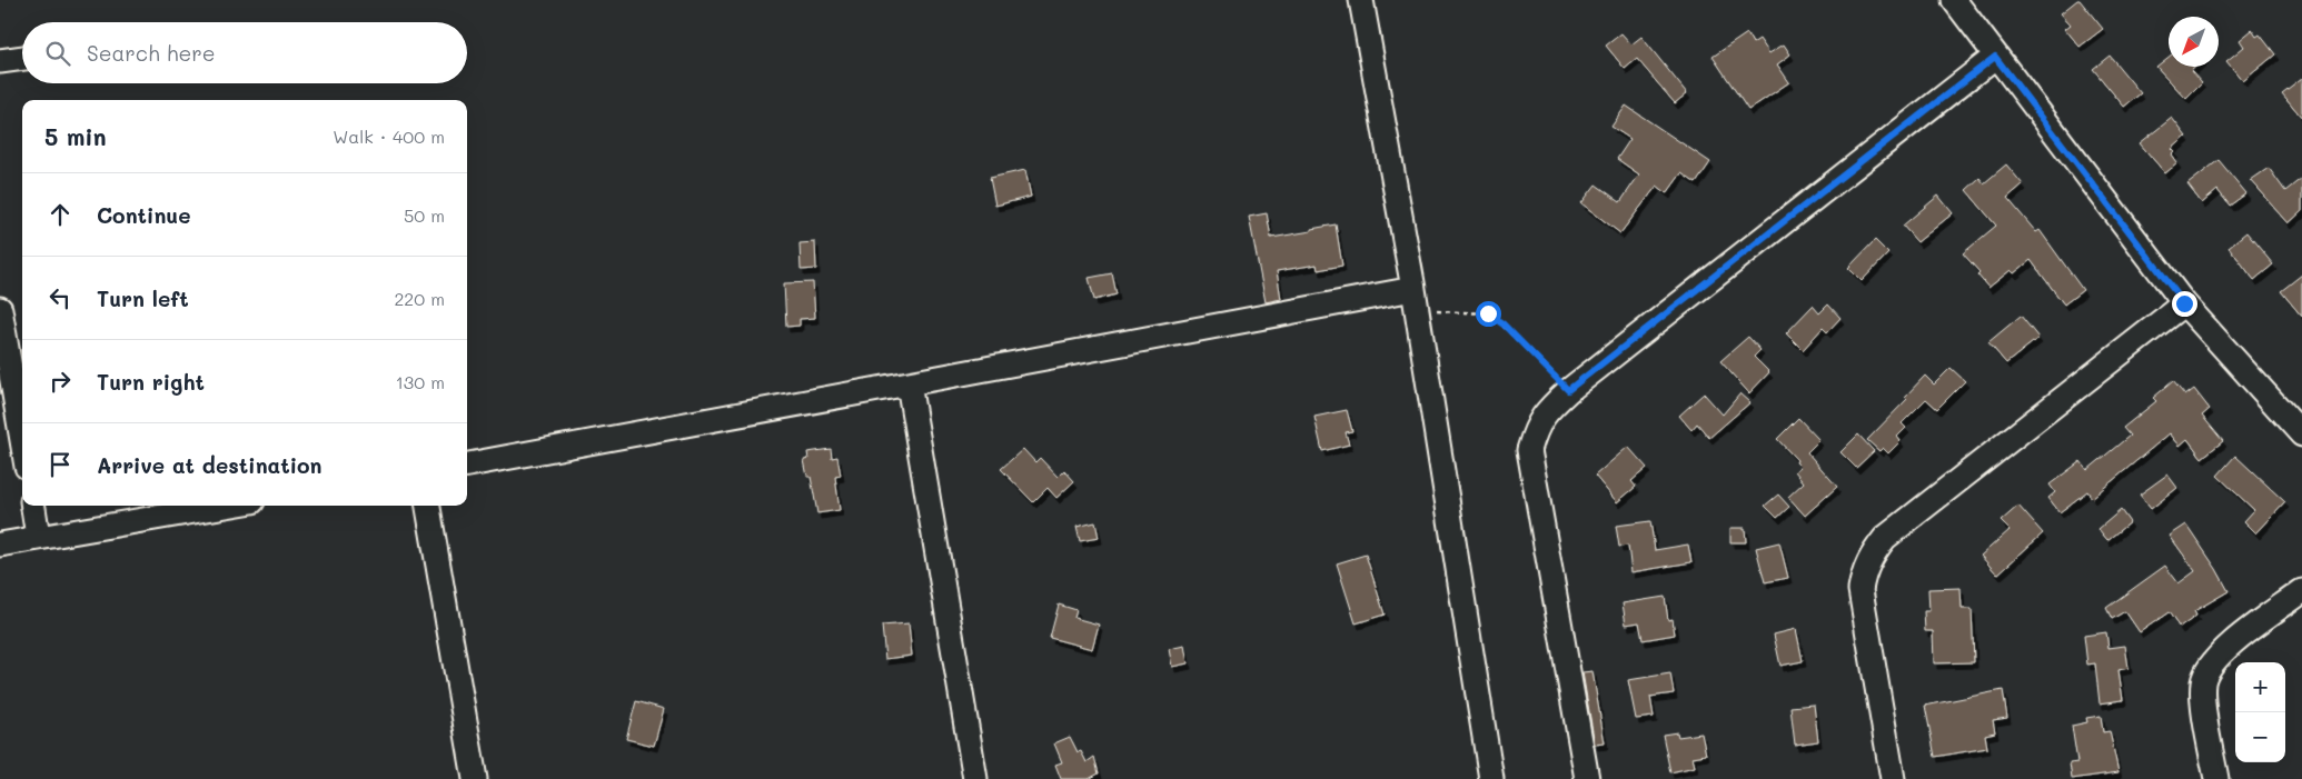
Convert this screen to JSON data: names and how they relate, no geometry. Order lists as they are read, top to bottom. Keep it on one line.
{"north":"bottom left","page":{"search":"Search here","heading":["5 min","Walk · 400 m"],"list":[["Continue","50 m"],["Turn left","220 m"],["Turn right","130 m"],"Arrive at destination"],"map_buttons":["+","−"]}}
